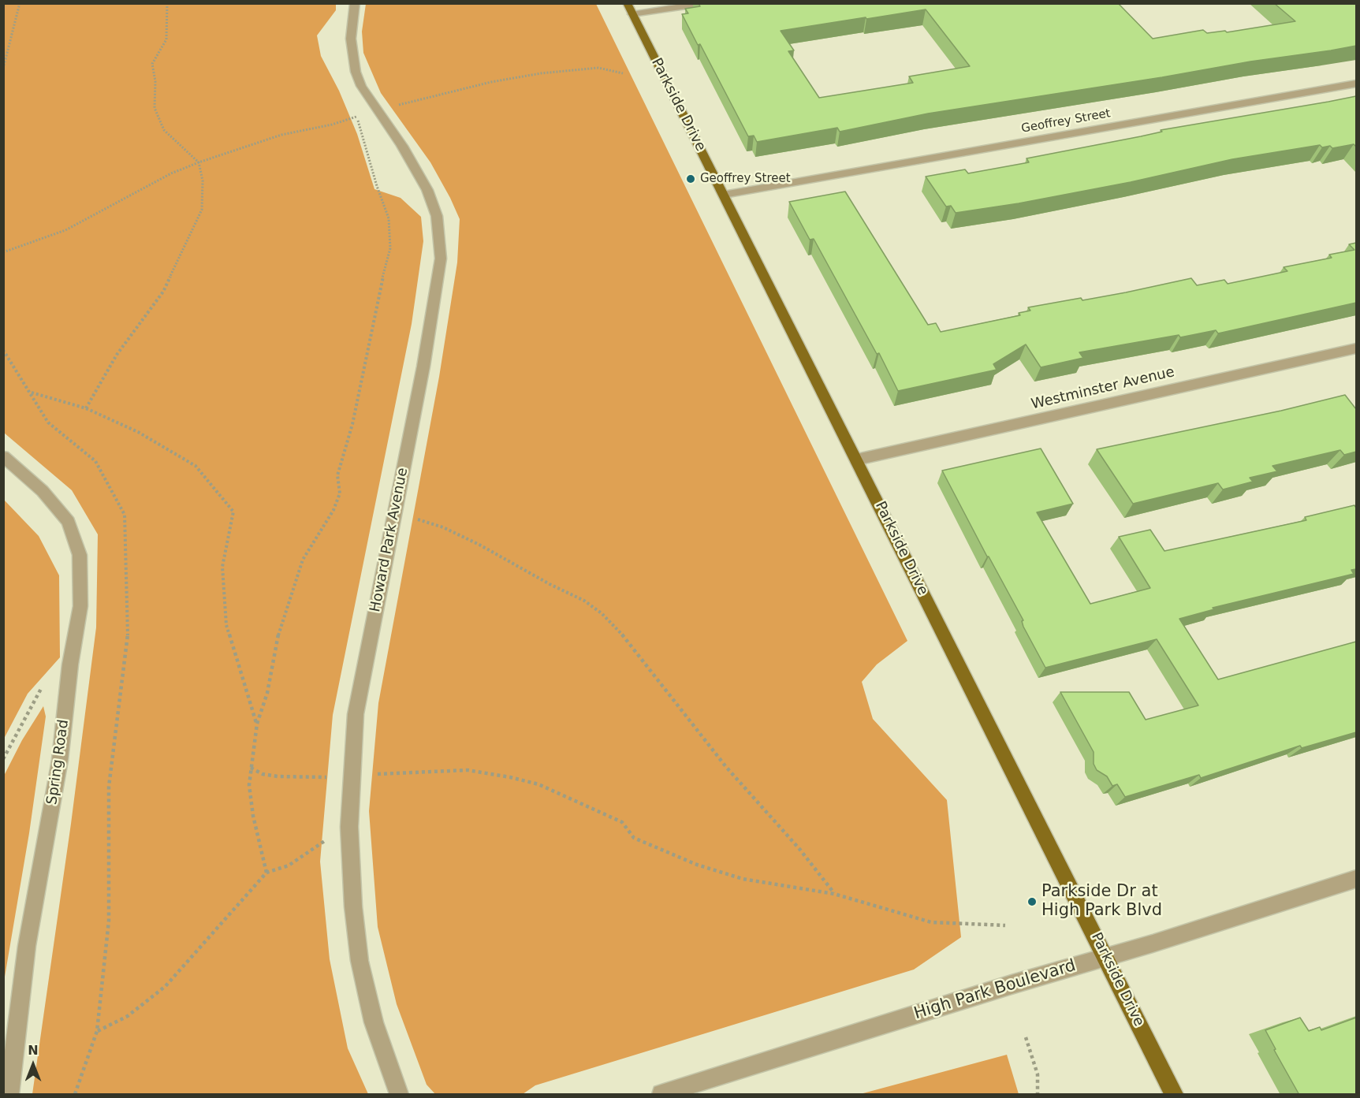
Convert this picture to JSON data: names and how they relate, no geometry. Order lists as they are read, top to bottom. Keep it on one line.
{"streets":{"main road":["Parkside Drive"],"street":["Geoffrey Street","Westminster Avenue","Howard Park Avenue","Spring Road","High Park Boulevard"]},"crossings":[["Parkside Drive","Geoffrey Street"],["Parkside Drive","Westminster Avenue"],["Parkside Drive","High Park Boulevard"]],"places":["Geoffrey Street","Parkside Dr at High Park Blvd"],"north":"top"}
